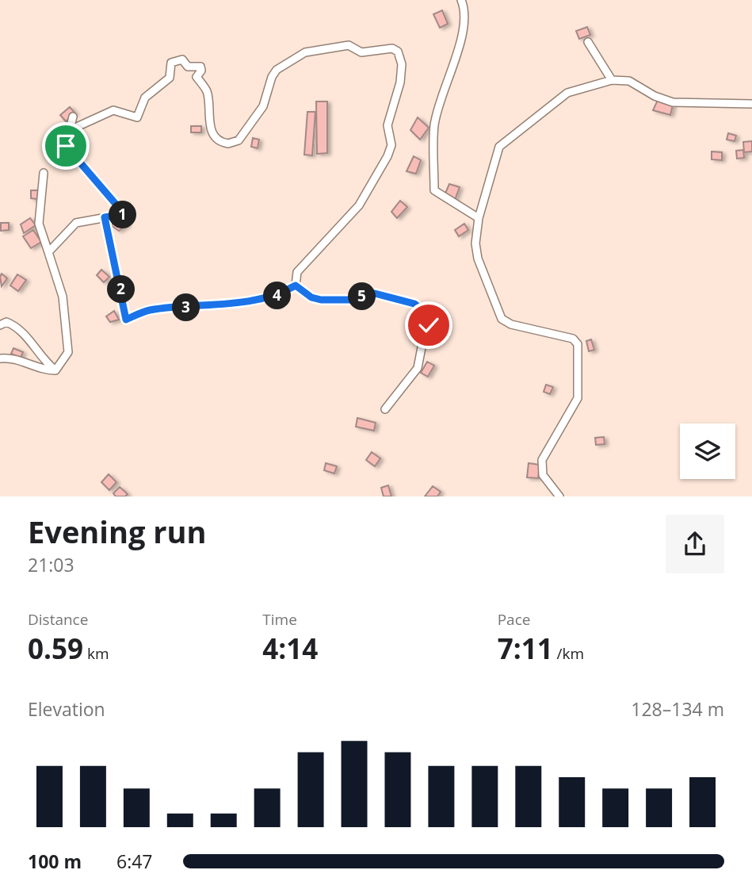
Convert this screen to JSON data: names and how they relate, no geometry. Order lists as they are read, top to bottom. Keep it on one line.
{"page":{"pins":["1","2","4","5","3"],"heading":["Evening run","21:03"],"stats":[["Distance","0.59 km"],["Time","4:14"],["Pace","7:11 /km"]],"chart":["Elevation","128–134 m"],"list":[{"name":"100 m","note":"6:47"}]}}
